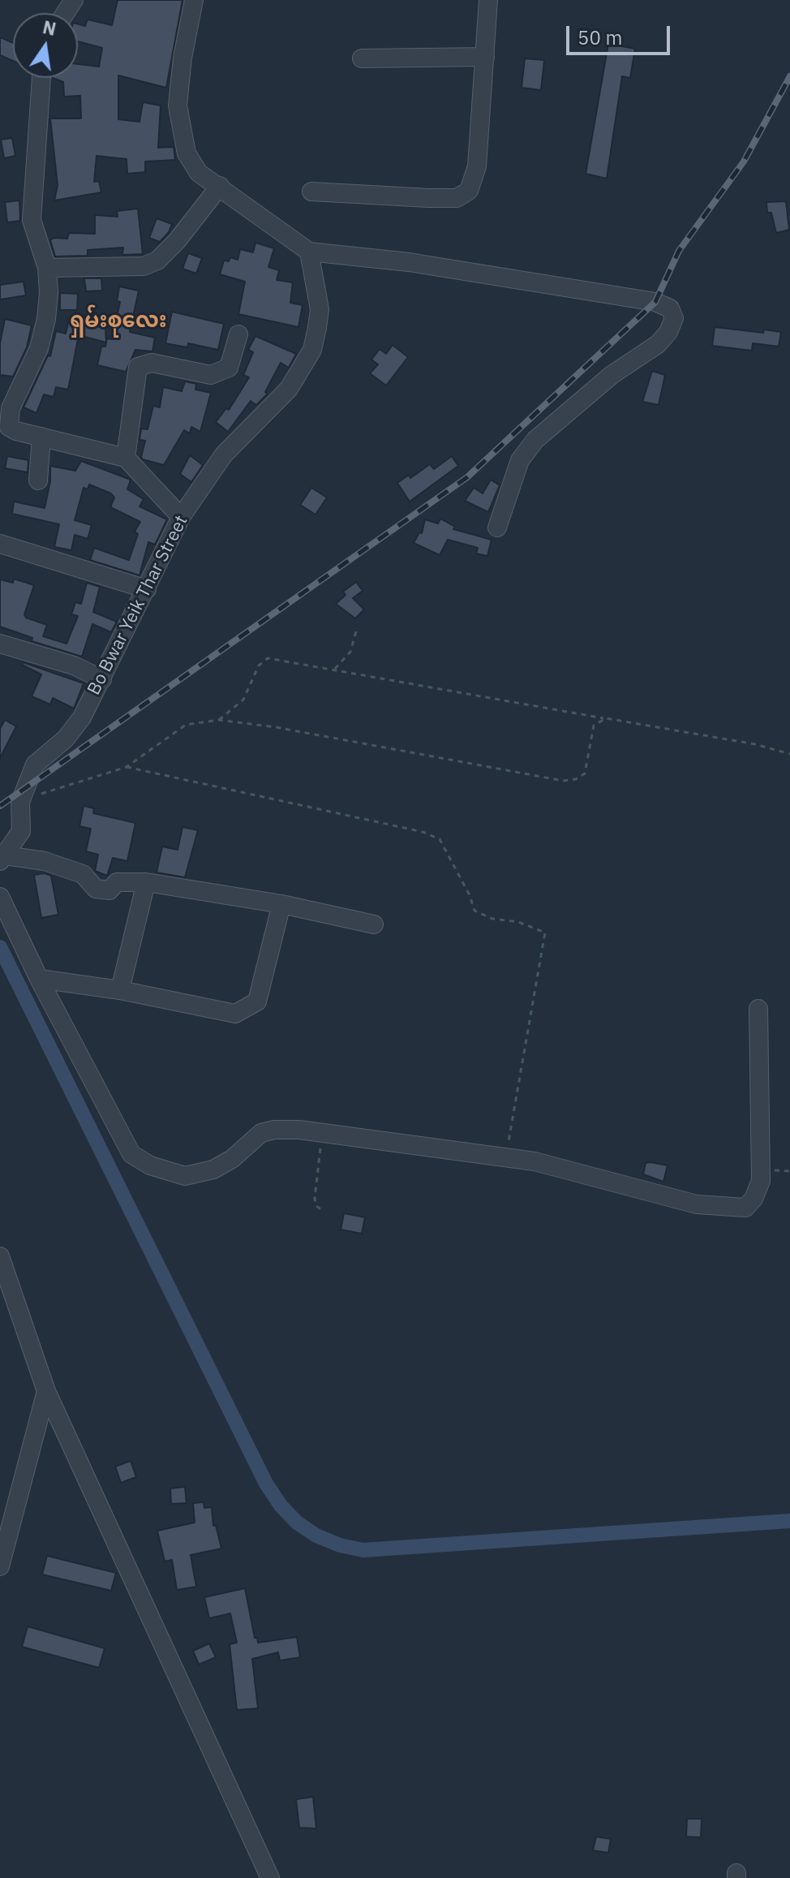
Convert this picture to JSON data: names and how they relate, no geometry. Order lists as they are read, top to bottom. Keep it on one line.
{"streets":{"street":["Bo Bwar Yeik Thar Street"]},"districts":["ရှမ်းစုလေး"],"scale_bar":"50 m","north":"top"}
